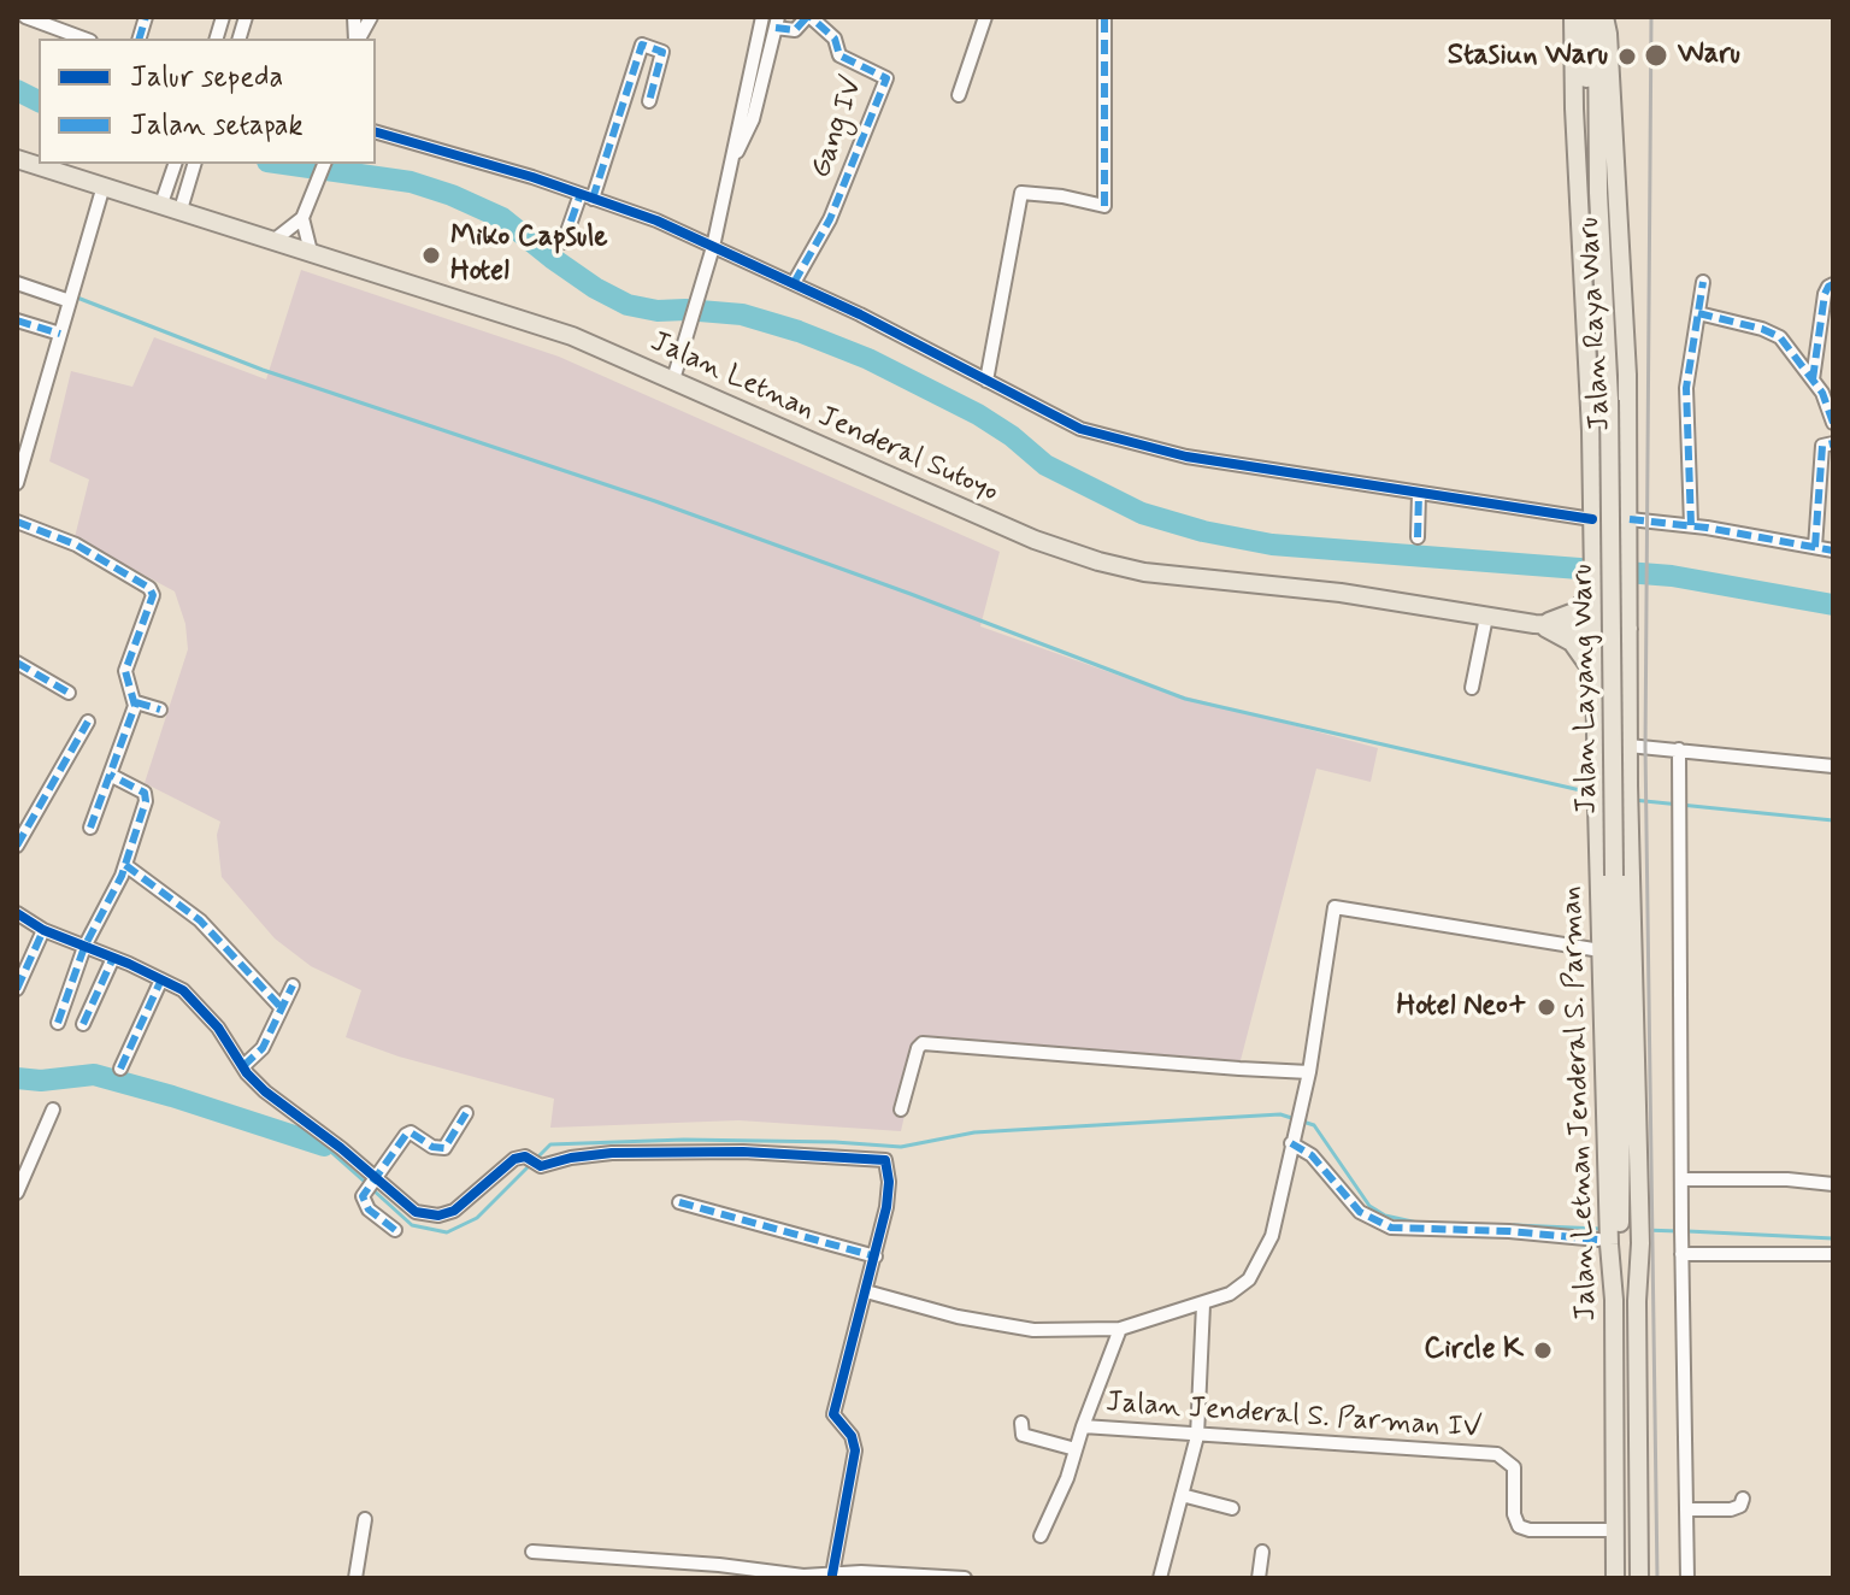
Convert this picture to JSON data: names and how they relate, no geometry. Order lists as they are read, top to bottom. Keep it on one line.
{"streets":{"highway":["Jalan Raya Waru","Jalan Letnan Jenderal Sutoyo","Jalan Layang Waru","Jalan Letnan Jenderal S. Parman"],"street":["Gang IV","Jalan Jenderal S. Parman IV"]},"crossings":[["Jalan Raya Waru","Jalan Letnan Jenderal Sutoyo"],["Jalan Raya Waru","Jalan Layang Waru"],["Jalan Raya Waru","Jalan Letnan Jenderal S. Parman"],["Jalan Letnan Jenderal Sutoyo","Jalan Letnan Jenderal S. Parman"],["Jalan Layang Waru","Jalan Letnan Jenderal S. Parman"],["Jalan Letnan Jenderal S. Parman","Jalan Jenderal S. Parman IV"]],"places":["Waru","Stasiun Waru","Miko Capsule Hotel","Hotel Neo+","Circle K"],"legend":["Jalur sepeda","Jalan setapak"]}
